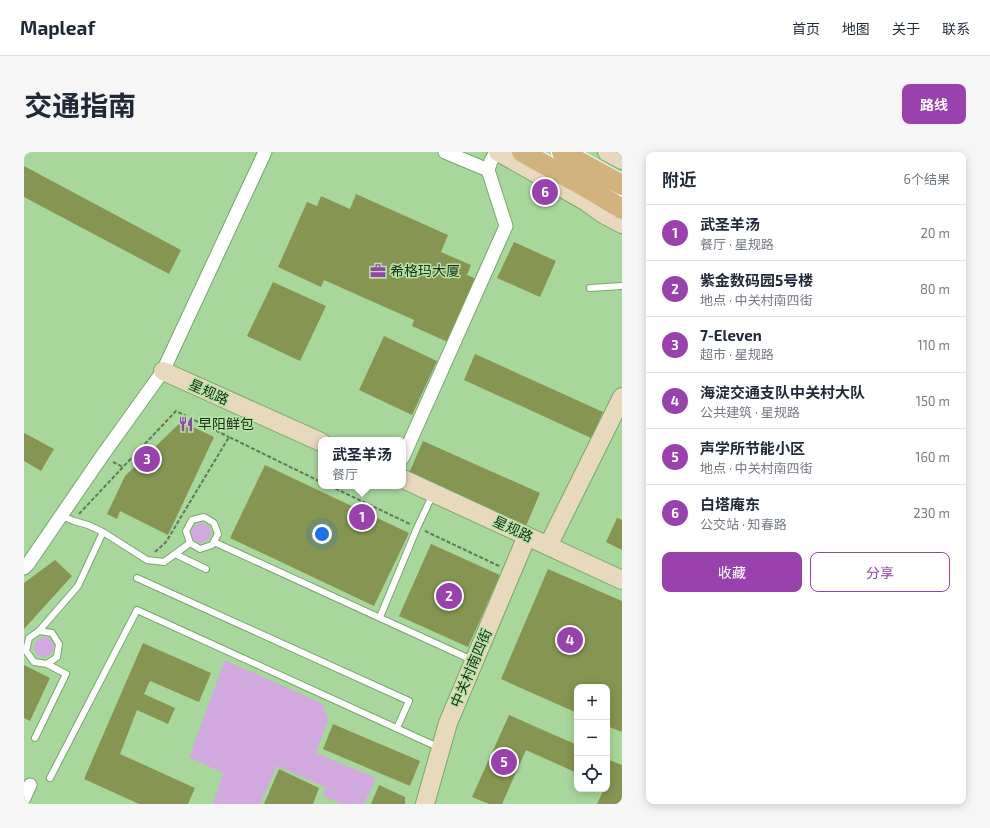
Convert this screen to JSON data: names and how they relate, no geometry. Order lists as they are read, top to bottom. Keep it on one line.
{"streets":{"street":["星规路","中关村南四街"]},"crossings":[["星规路","中关村南四街"]],"places":{"office":["希格玛大厦"],"restaurant":["早阳鲜包"]},"page":{"header":"Mapleaf","nav":["首页","地图","关于","联系"],"title":"交通指南","buttons":["路线",["收藏","分享"]],"heading":["附近","6个结果"],"pins":["6","3","1","2","4","5"],"list":[{"mark":"1","name":"武圣羊汤","note":"餐厅 · 星规路","value":"20 m"},{"mark":"2","name":"紫金数码园5号楼","note":"地点 · 中关村南四街","value":"80 m"},{"mark":"3","name":"7-Eleven","note":"超市 · 星规路","value":"110 m"},{"mark":"4","name":"海淀交通支队中关村大队","note":"公共建筑 · 星规路","value":"150 m"},{"mark":"5","name":"声学所节能小区","note":"地点 · 中关村南四街","value":"160 m"},{"mark":"6","name":"白塔庵东","note":"公交站 · 知春路","value":"230 m"}],"popup":["武圣羊汤","餐厅"],"map_buttons":["+","−"]}}
